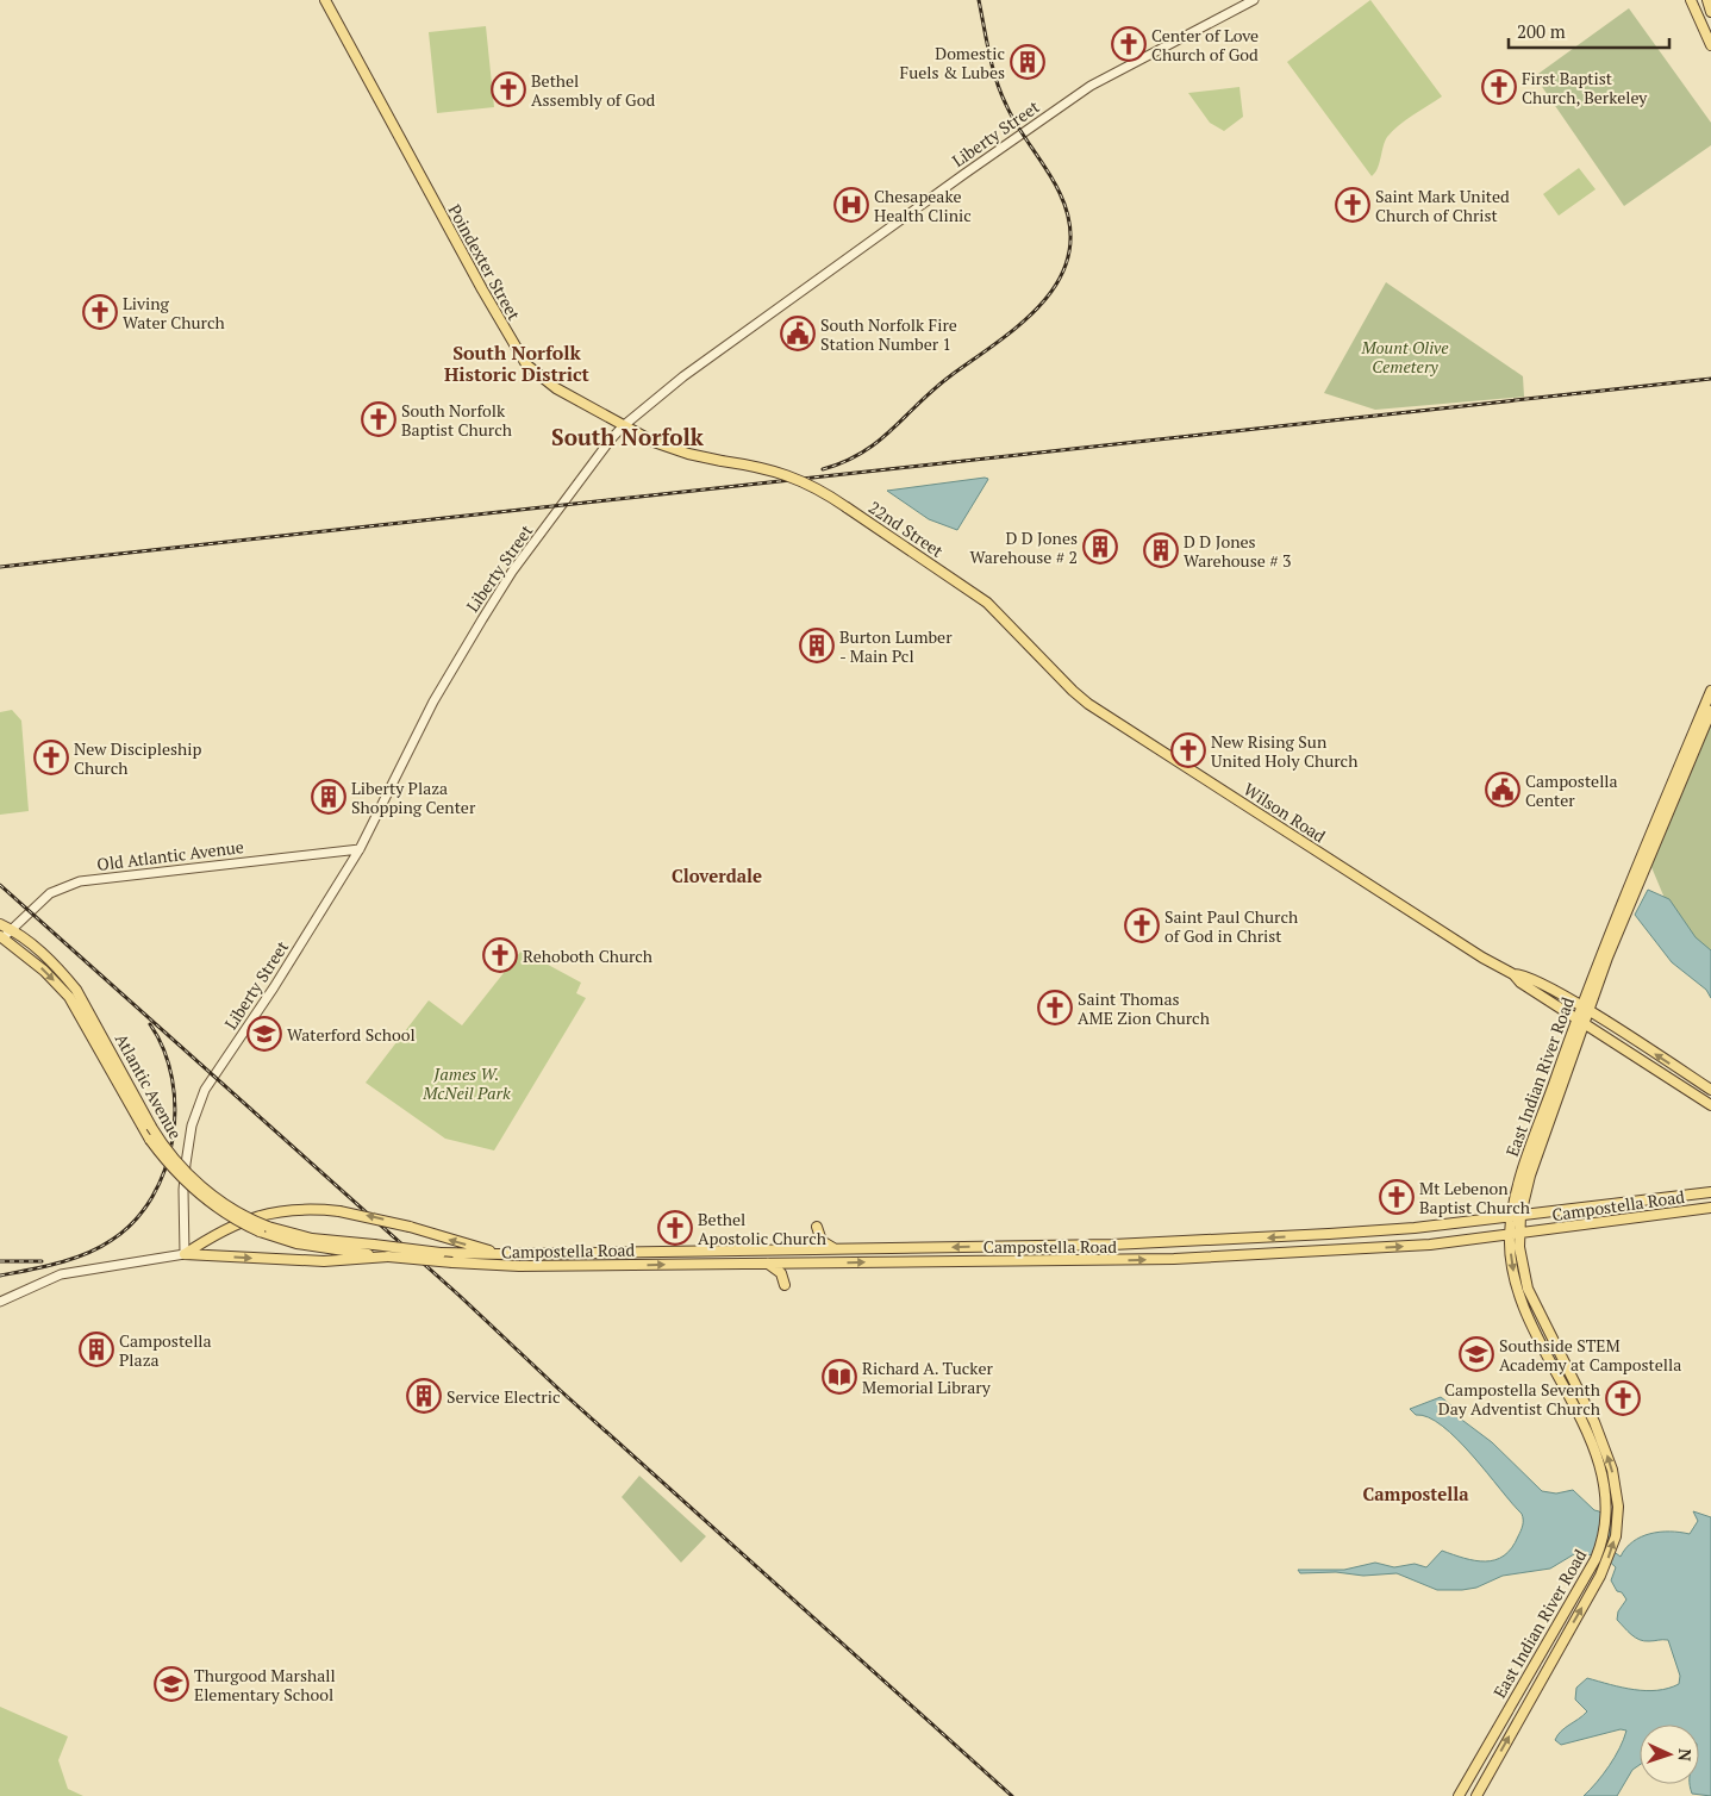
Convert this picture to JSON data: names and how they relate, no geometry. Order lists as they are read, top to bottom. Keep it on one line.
{"streets":{"main road":["Liberty Street","Poindexter Street","22nd Street","Wilson Road","Old Atlantic Avenue","East Indian River Road","Atlantic Avenue","Campostella Road"]},"crossings":[["Liberty Street","Poindexter Street"],["Liberty Street","Old Atlantic Avenue"],["Poindexter Street","22nd Street"],["22nd Street","Wilson Road"],["Wilson Road","East Indian River Road"],["Old Atlantic Avenue","Atlantic Avenue"],["East Indian River Road","Campostella Road"],["Atlantic Avenue","Campostella Road"]],"districts":["South Norfolk Historic District","South Norfolk","Cloverdale","Campostella"],"parks":["Mount Olive Cemetery","James W. McNeil Park"],"places":{"church":["Center of Love Church of God","First Baptist Church, Berkeley","Bethel Assembly of God","Saint Mark United Church of Christ","Living Water Church","South Norfolk Baptist Church","New Rising Sun United Holy Church","New Discipleship Church","Saint Paul Church of God in Christ","Rehoboth Church","Saint Thomas AME Zion Church","Mt Lebenon Baptist Church","Bethel Apostolic Church","Campostella Seventh Day Adventist Church"],"building":["Domestic Fuels & Lubes","D D Jones Warehouse # 2","D D Jones Warehouse # 3","Burton Lumber - Main Pcl","Liberty Plaza Shopping Center","Campostella Plaza","Service Electric"],"hospital":["Chesapeake Health Clinic"],"public building":["South Norfolk Fire Station Number 1","Campostella Center"],"school or university":["Waterford School","Southside STEM Academy at Campostella","Thurgood Marshall Elementary School"],"library":["Richard A. Tucker Memorial Library"]},"scale_bar":"200 m","north":"right"}
